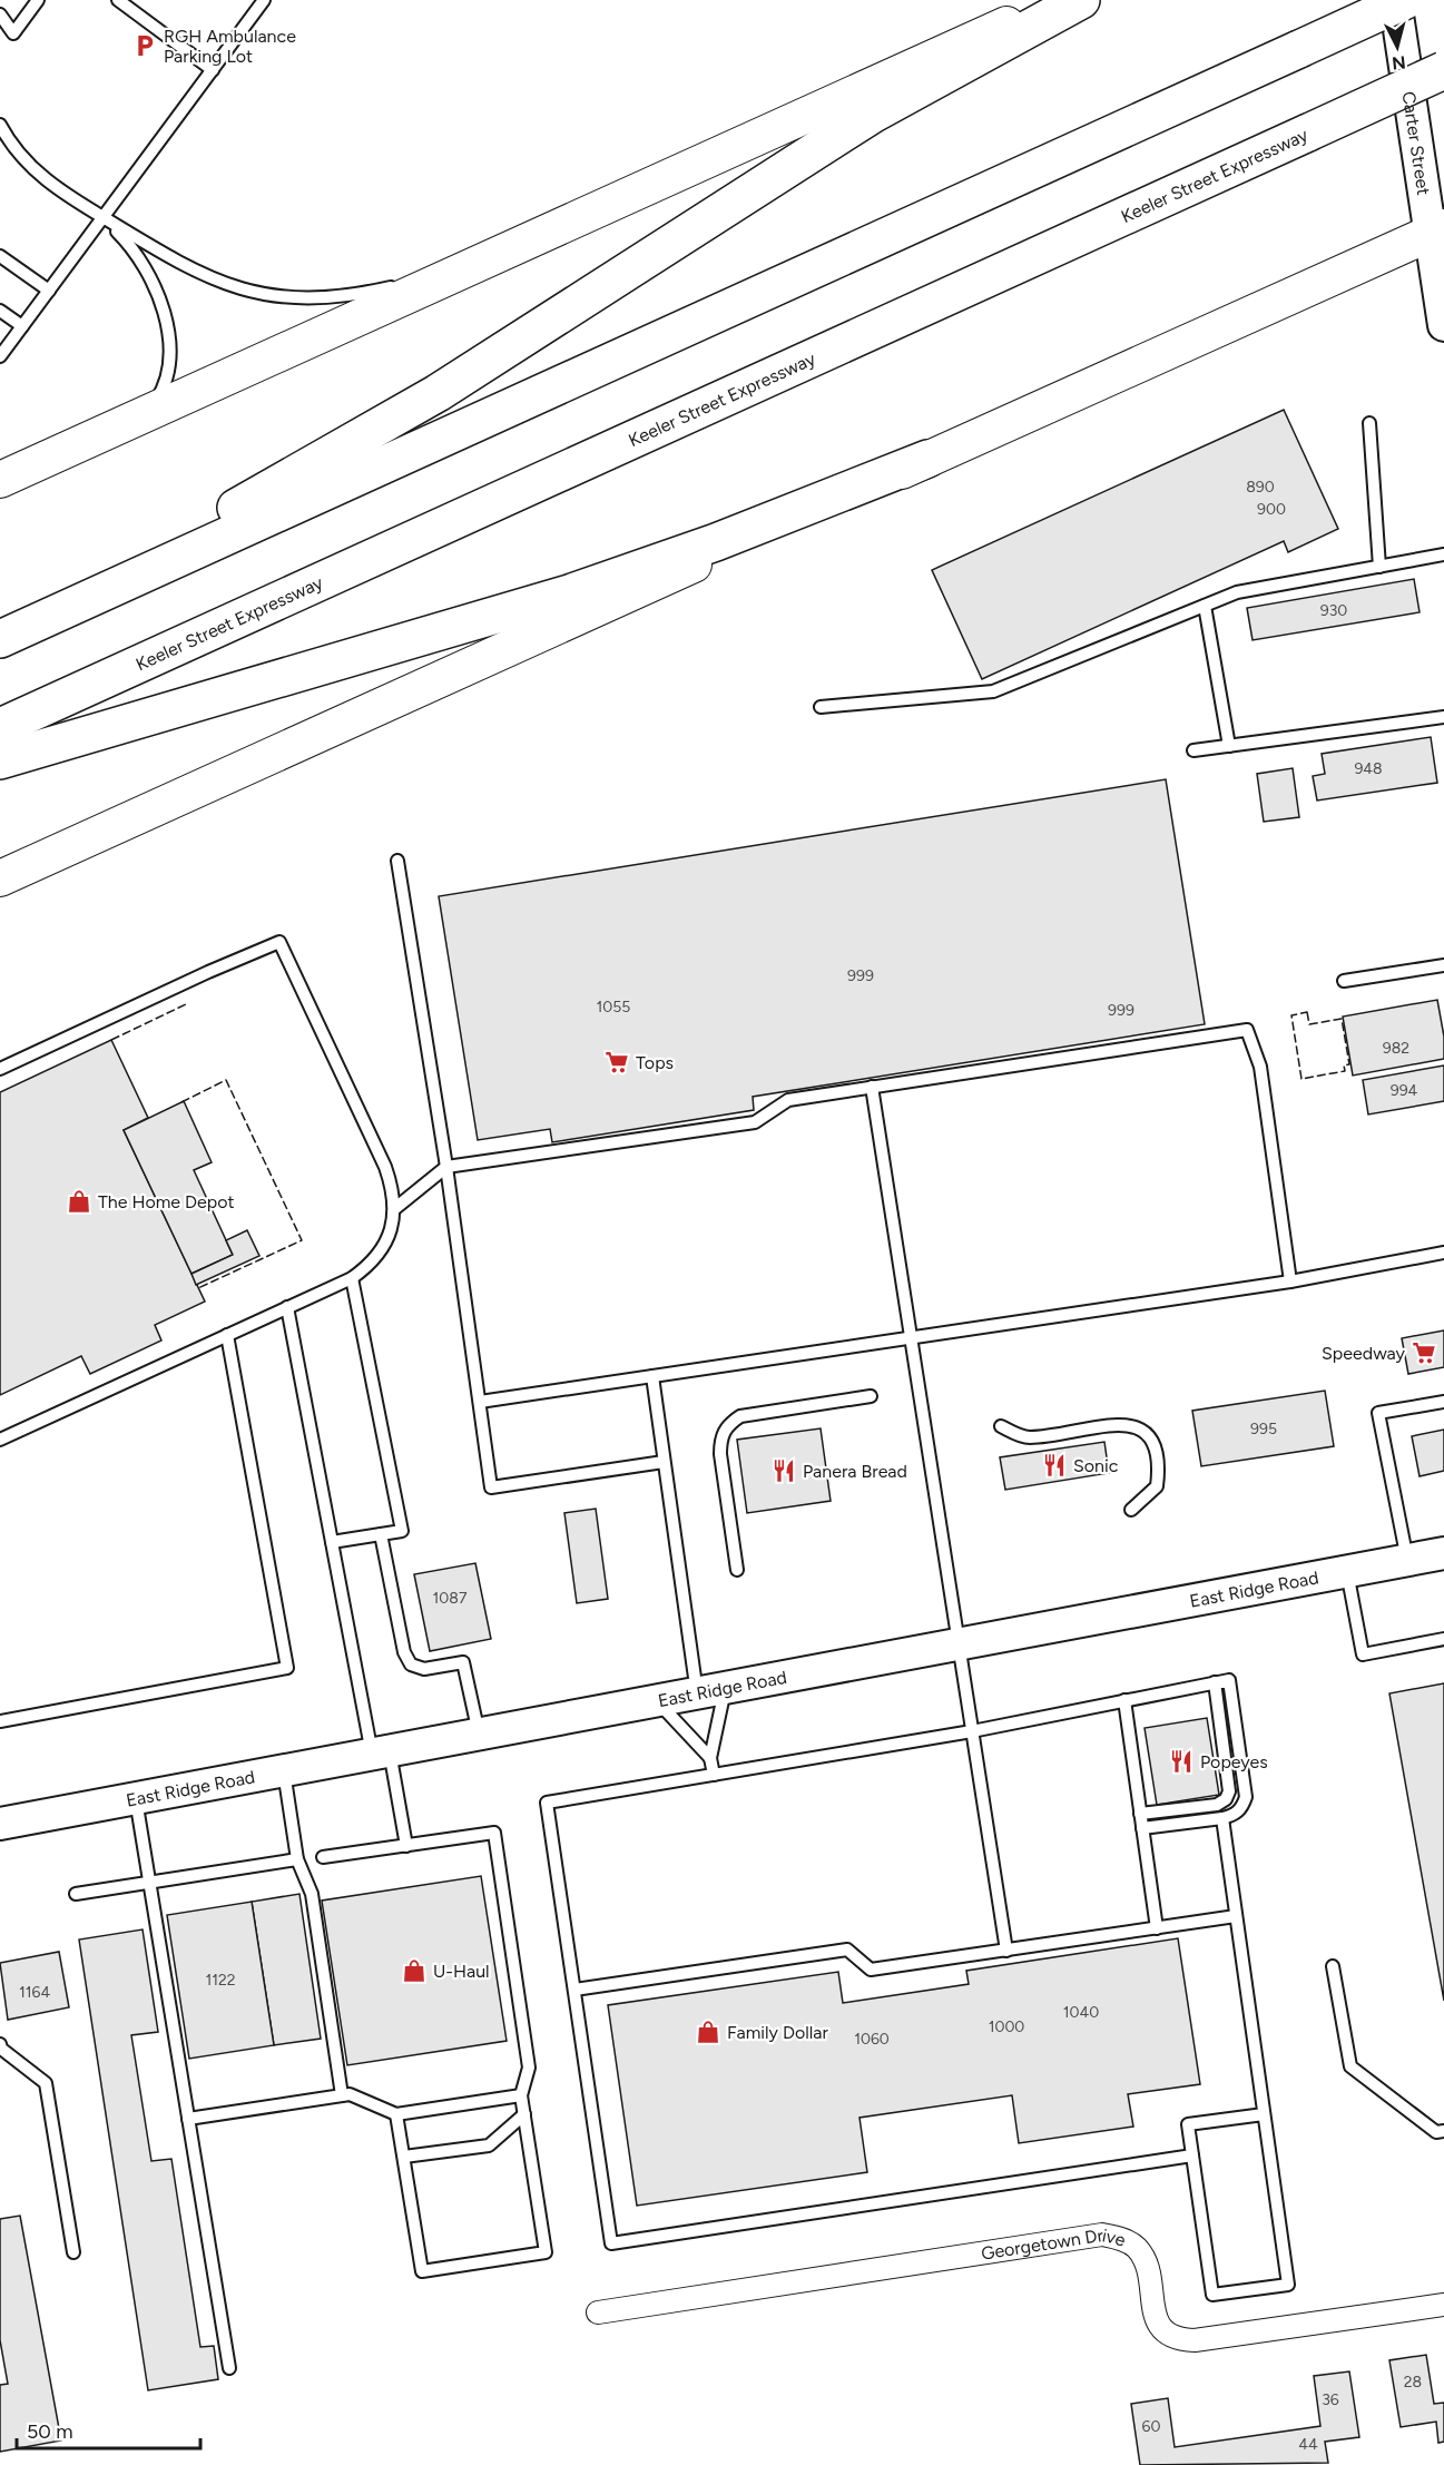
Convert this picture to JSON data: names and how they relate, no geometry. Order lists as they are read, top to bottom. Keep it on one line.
{"streets":{"highway":["Keeler Street Expressway"],"main road":["Carter Street","East Ridge Road"],"street":["Georgetown Drive"]},"places":{"parking":["RGH Ambulance Parking Lot"],"supermarket":["Tops","Speedway"],"shop":["The Home Depot","U-Haul","Family Dollar"],"restaurant":["Sonic","Panera Bread","Popeyes"]},"house_numbers":["890","900","930","948","999","1055","999","982","994","995","1087","1122","1164","1040","1000","1060","28","36","60","44"],"scale_bar":"50 m","north":"bottom"}
